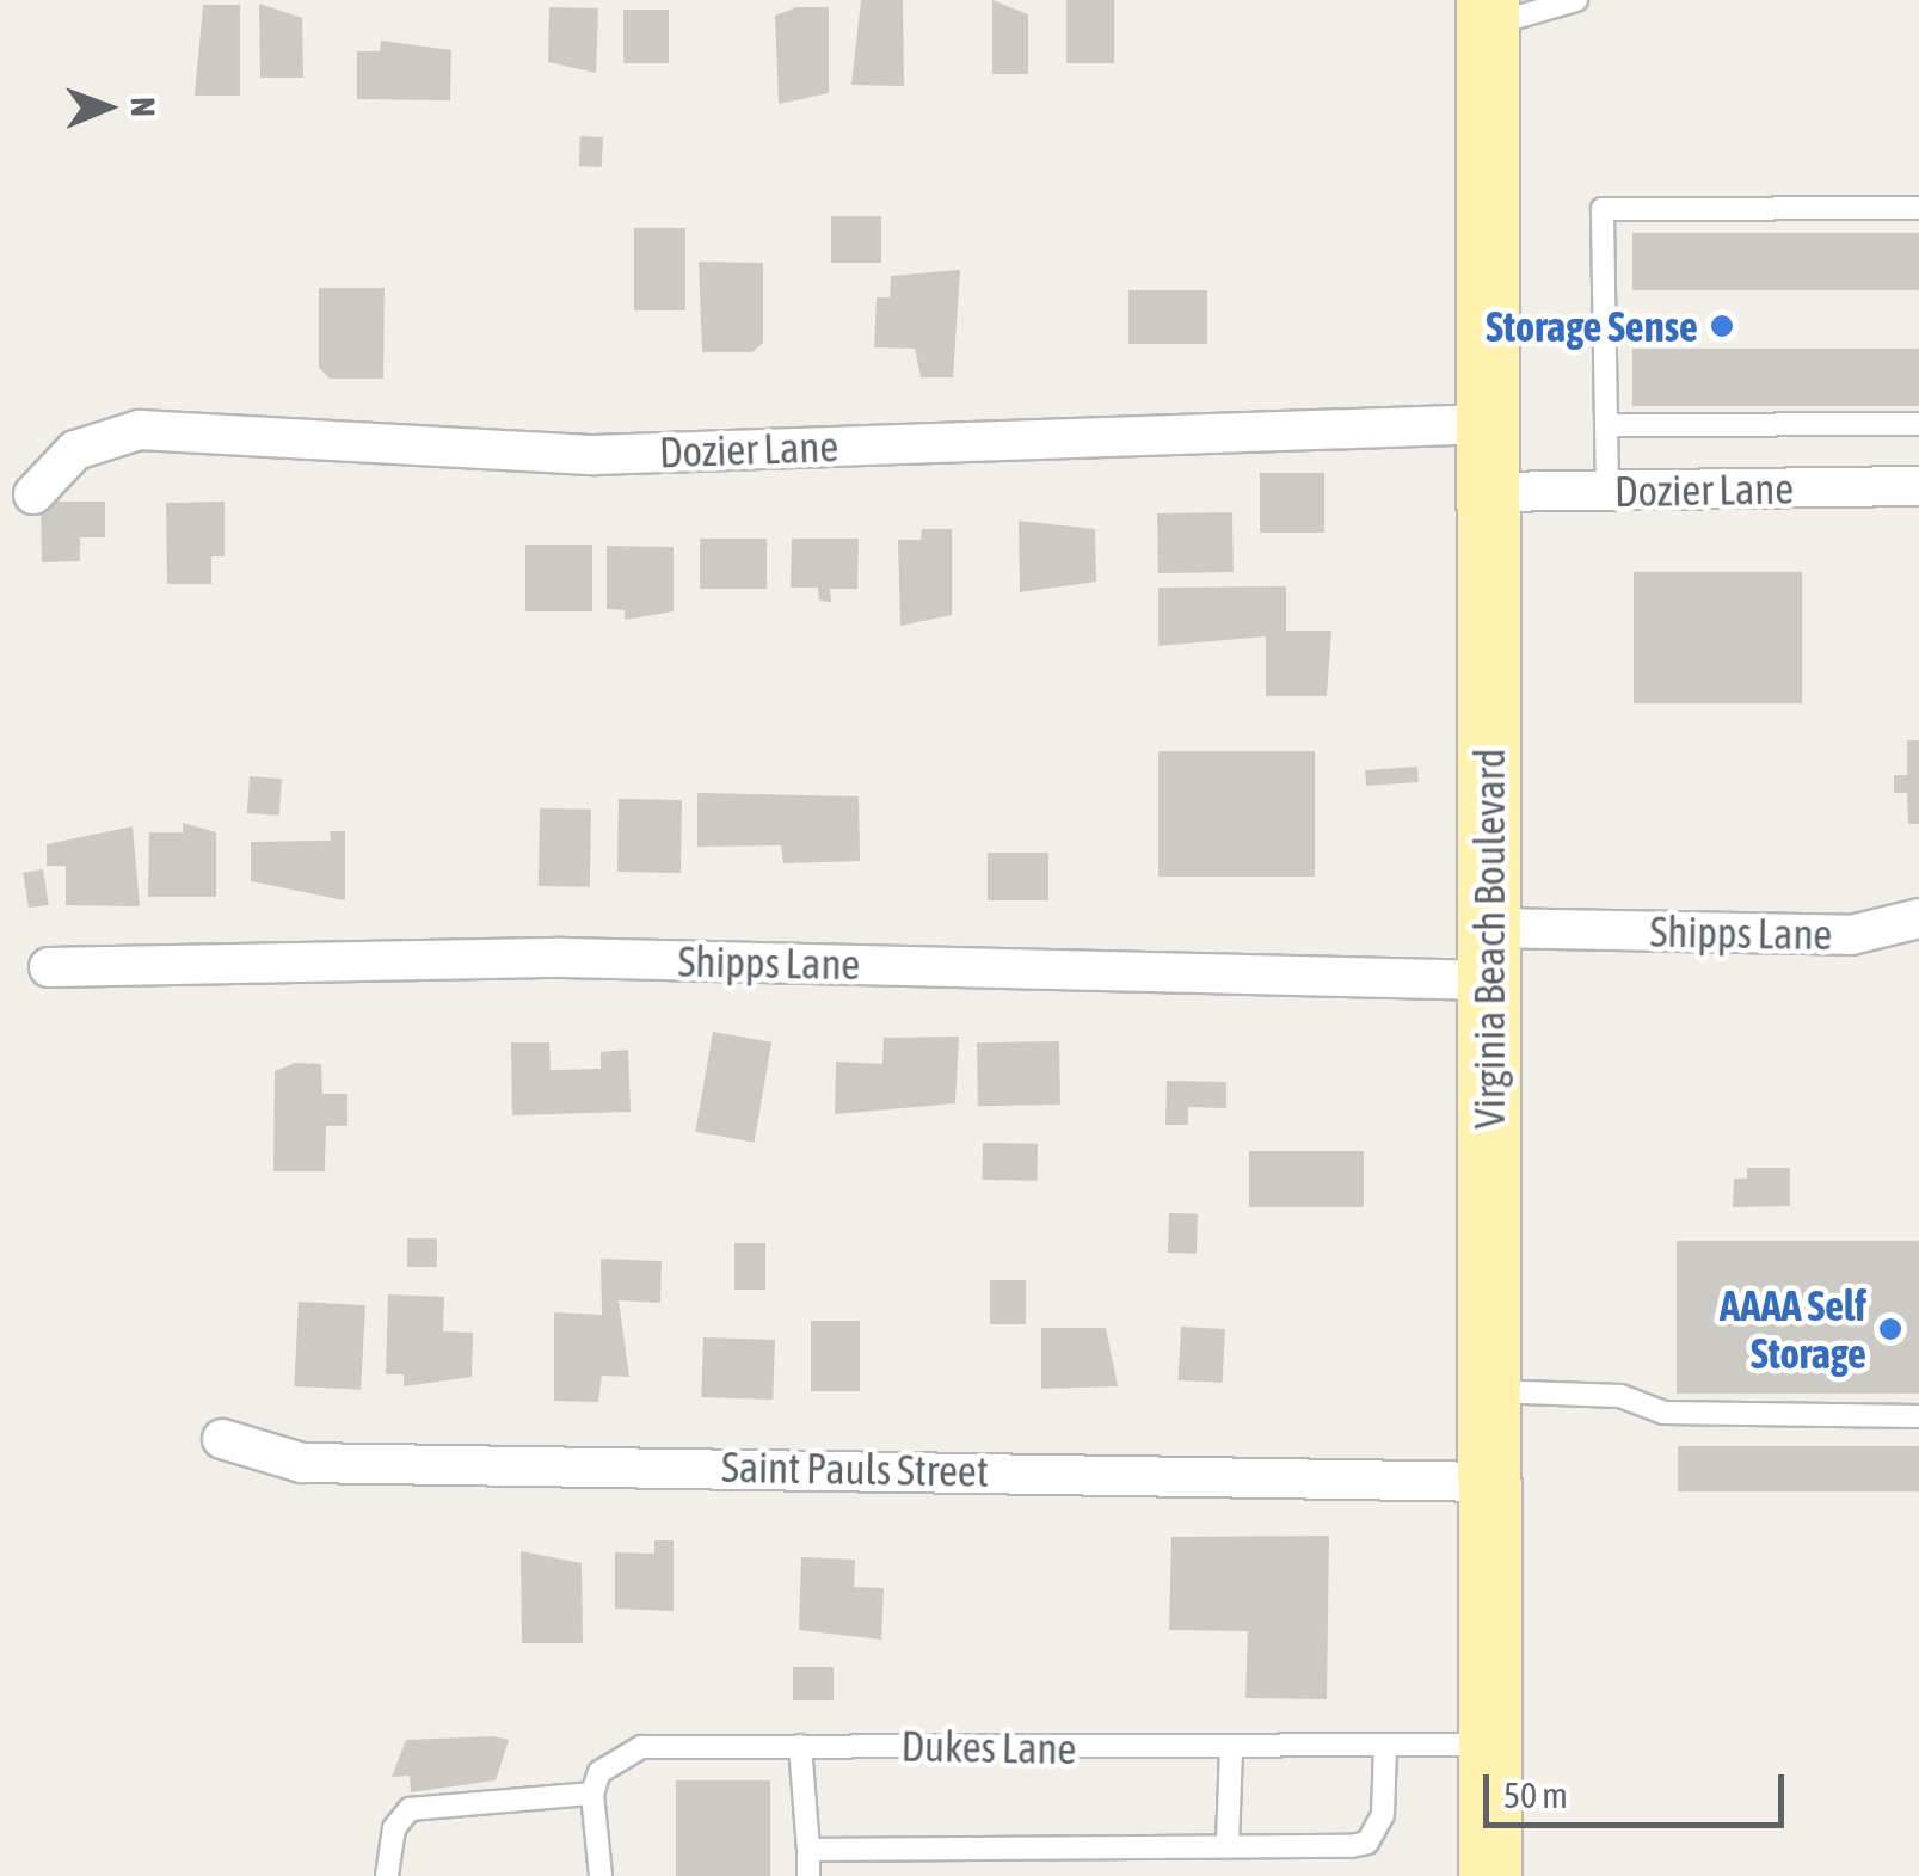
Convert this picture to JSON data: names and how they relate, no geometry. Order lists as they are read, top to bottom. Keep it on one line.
{"streets":{"main road":["Virginia Beach Boulevard"],"street":["Dozier Lane","Shipps Lane","Saint Pauls Street"],"lane":["Dukes Lane"]},"crossings":[["Dozier Lane","Virginia Beach Boulevard"],["Shipps Lane","Virginia Beach Boulevard"],["Virginia Beach Boulevard","Saint Pauls Street"],["Virginia Beach Boulevard","Dukes Lane"]],"places":["Storage Sense","AAAA Self Storage"],"scale_bar":"50 m","north":"right"}
